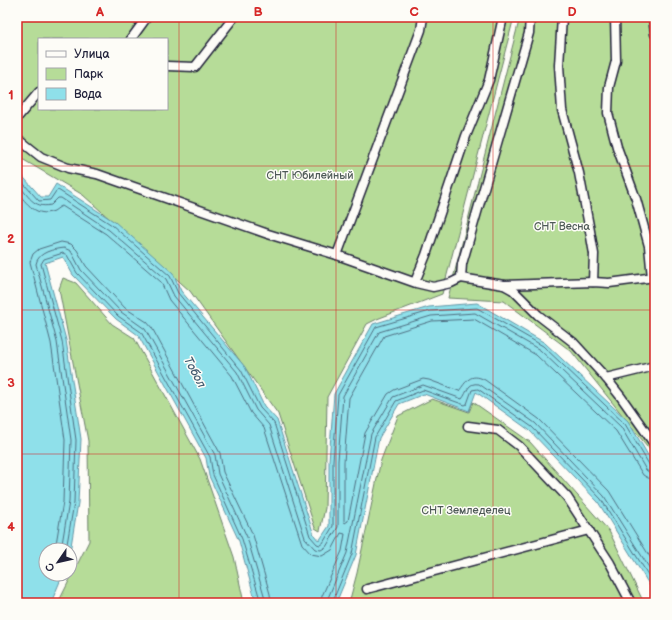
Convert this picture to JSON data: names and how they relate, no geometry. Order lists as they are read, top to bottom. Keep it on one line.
{"water":["Тобол"],"parks":["СНТ Юбилейный","СНТ Весна","СНТ Земледелец"],"legend":["Улица","Парк","Вода"],"north":"bottom left","grid":{"columns":["A","B","C","D"],"rows":["1","2","3","4"]}}
